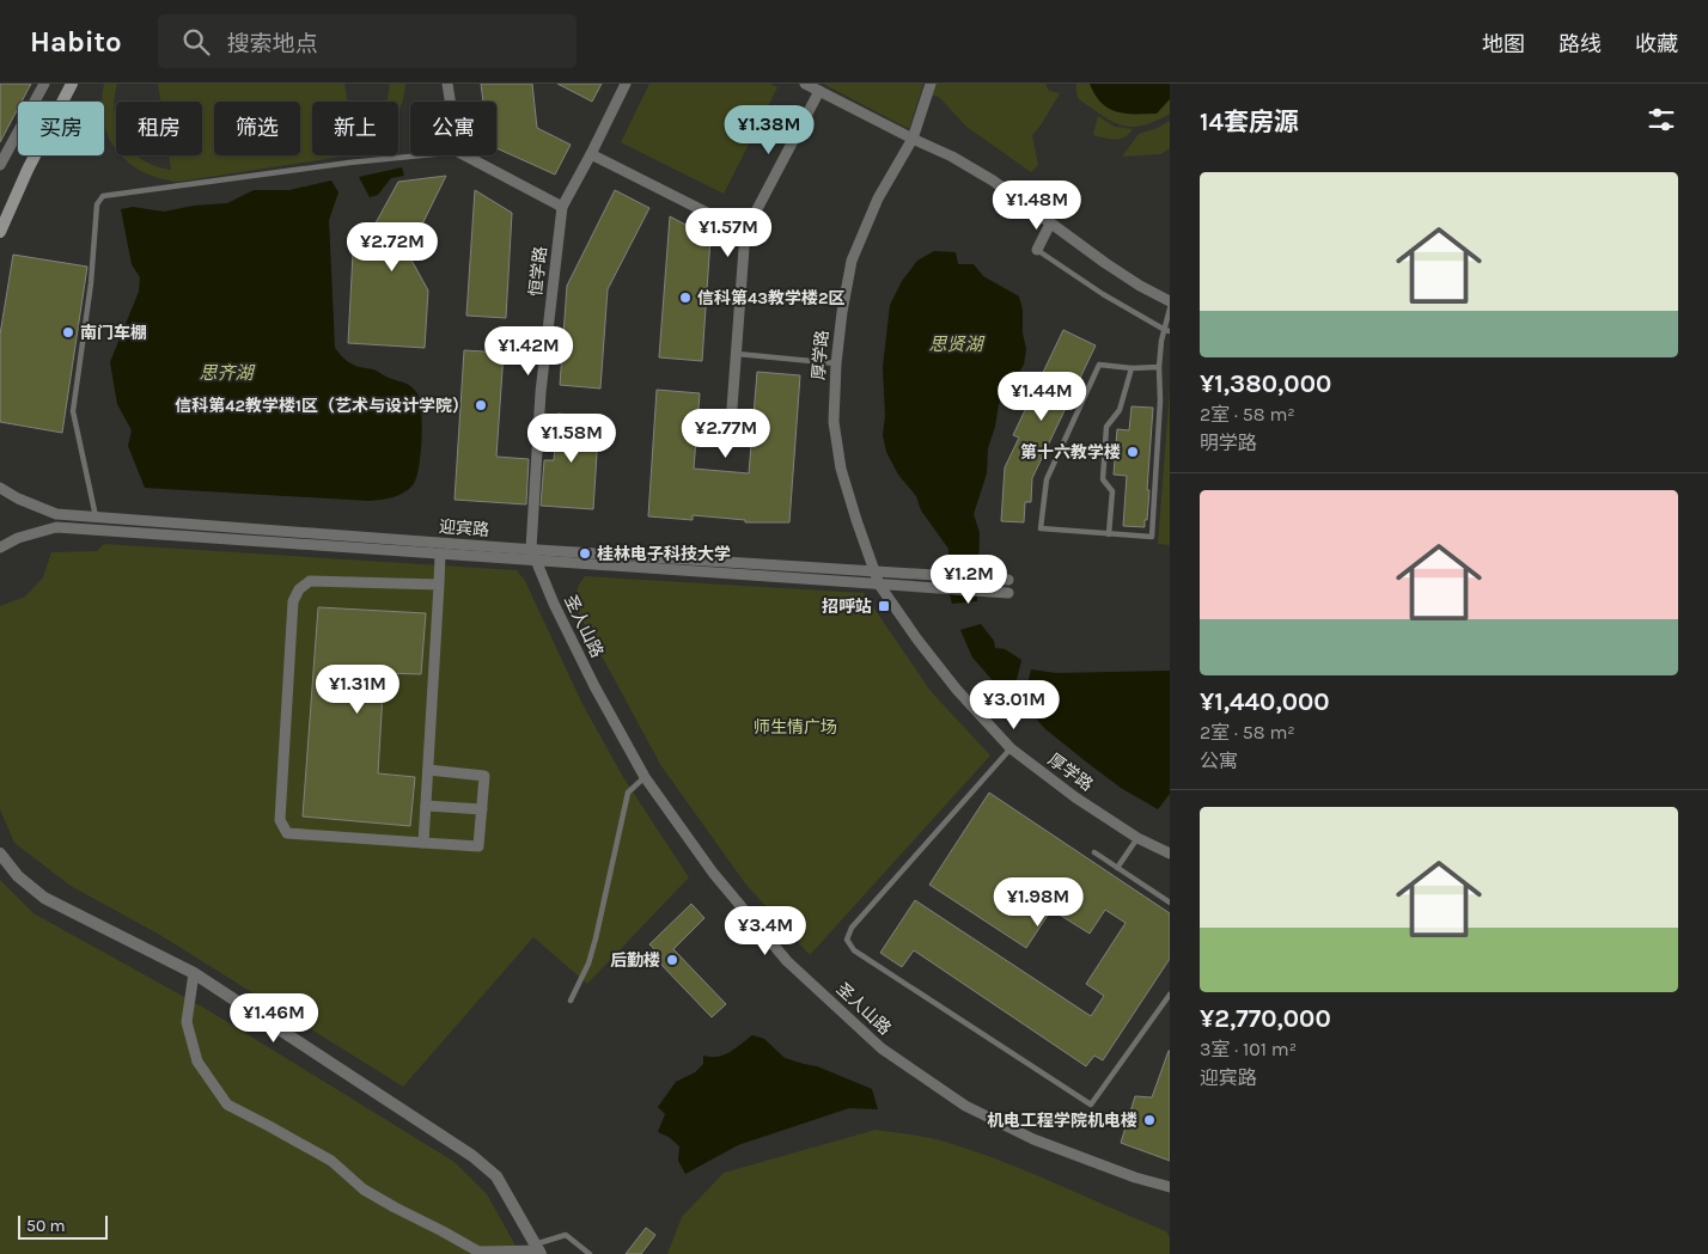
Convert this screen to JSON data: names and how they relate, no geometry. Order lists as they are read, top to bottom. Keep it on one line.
{"streets":{"street":["恒学路","厚学路","迎宾路","圣人山路"]},"crossings":[["恒学路","迎宾路"],["恒学路","圣人山路"],["厚学路","迎宾路"],["迎宾路","圣人山路"]],"water":["思贤湖","思齐湖"],"parks":["师生情广场"],"places":{"other":["信科第43教学楼2区","南门车棚","信科第42教学楼1区（艺术与设计学院）","第十六教学楼","桂林电子科技大学","后勤楼","机电工程学院机电楼"],"transit":["招呼站"]},"scale_bar":"50 m","page":{"header":"Habito","search":"搜索地点","nav":["地图","路线","收藏"],"heading":"14套房源","chip":["买房","租房","筛选","新上","公寓"],"price":["¥1.38M","¥1.48M","¥1.57M","¥2.72M","¥1.42M","¥1.44M","¥2.77M","¥1.58M","¥1.2M","¥1.31M","¥3.01M","¥1.98M","¥3.4M","¥1.46M"],"list":[{"name":"¥1,380,000","note":"2室 · 58 m² · 明学路"},{"name":"¥1,440,000","note":"2室 · 58 m² · 公寓"},{"name":"¥2,770,000","note":"3室 · 101 m² · 迎宾路"}],"scale":"50 m"}}
